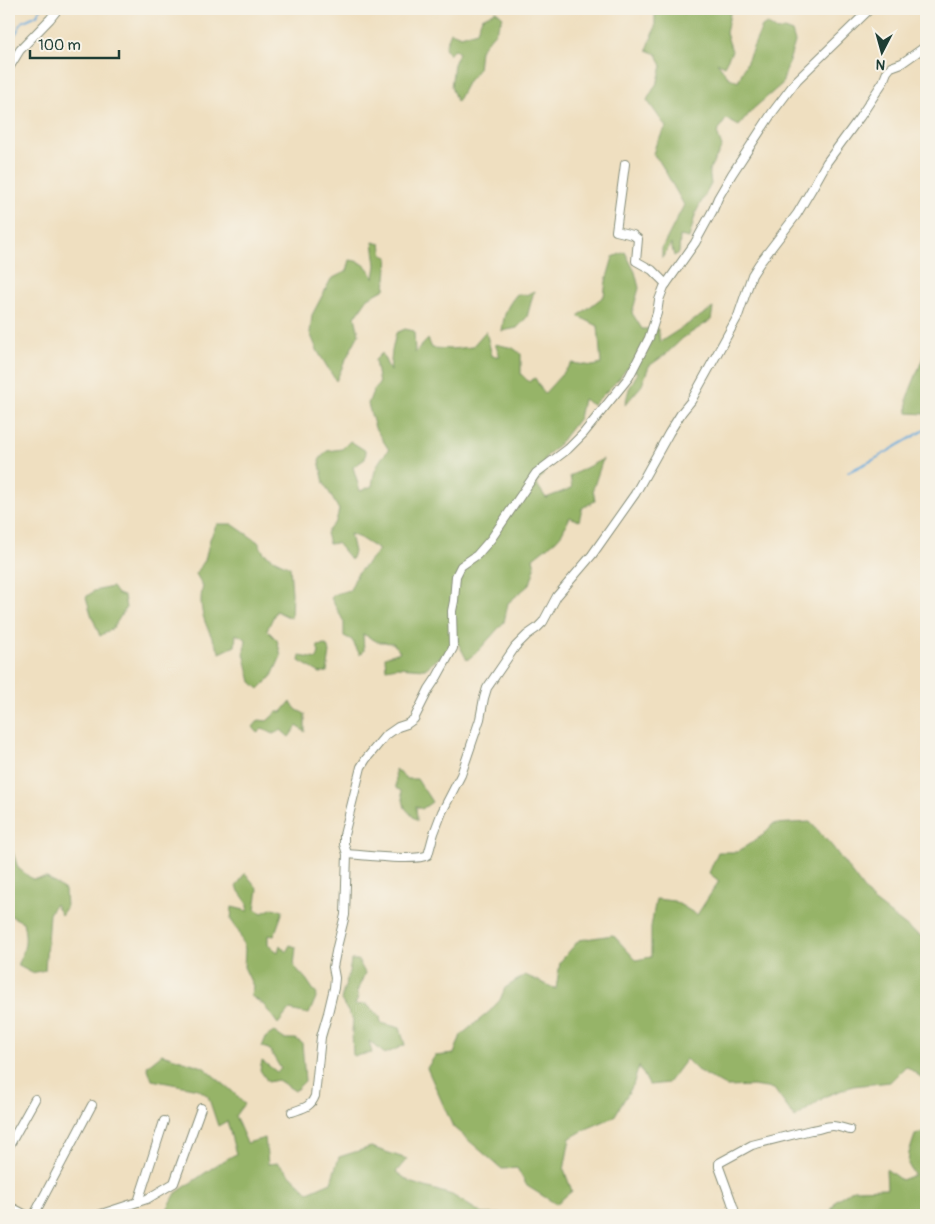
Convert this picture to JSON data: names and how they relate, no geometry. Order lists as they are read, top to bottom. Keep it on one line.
{"scale_bar":"100 m","north":"bottom"}
